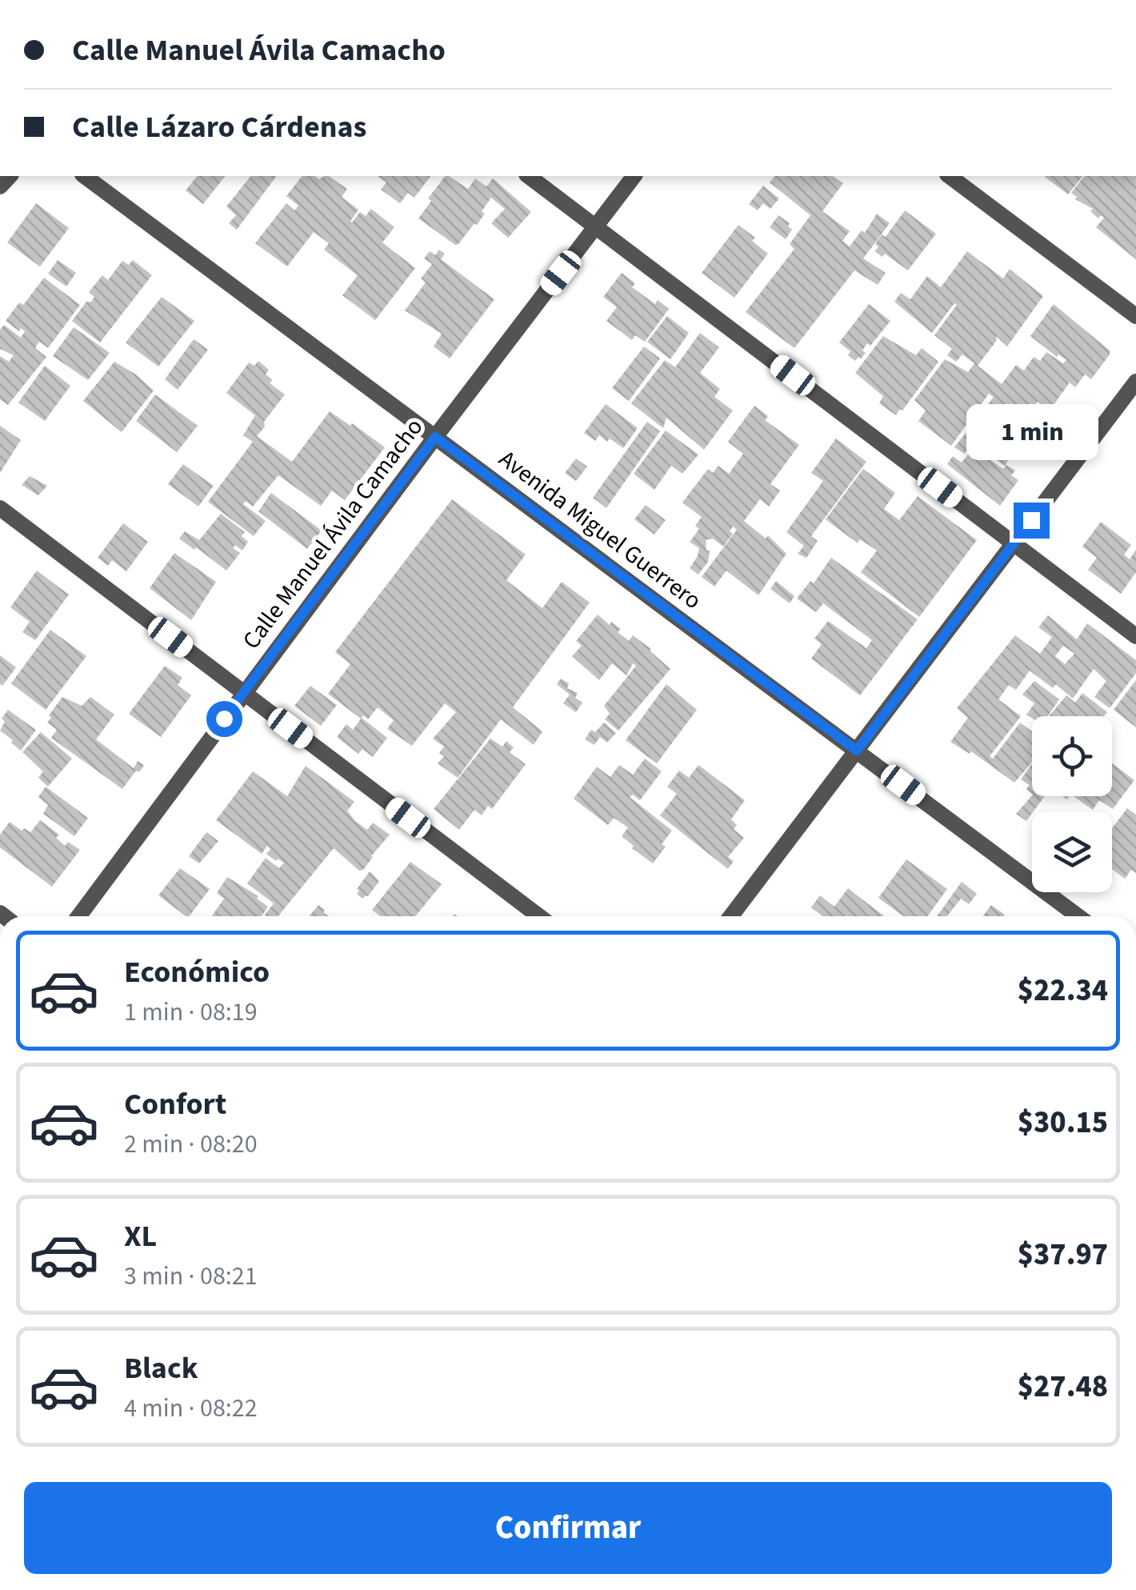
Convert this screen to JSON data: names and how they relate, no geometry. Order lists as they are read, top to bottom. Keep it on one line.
{"streets":{"street":["Avenida Miguel Guerrero","Calle Manuel Ávila Camacho"]},"crossings":[["Avenida Miguel Guerrero","Calle Manuel Ávila Camacho"]],"page":{"banner":["Calle Manuel Ávila Camacho","Calle Lázaro Cárdenas"],"bubble":"1 min","list":[{"name":"Económico","note":"1 min · 08:19","value":"$22.34"},{"name":"Confort","note":"2 min · 08:20","value":"$30.15"},{"name":"XL","note":"3 min · 08:21","value":"$37.97"},{"name":"Black","note":"4 min · 08:22","value":"$27.48"}],"buttons":"Confirmar"}}
